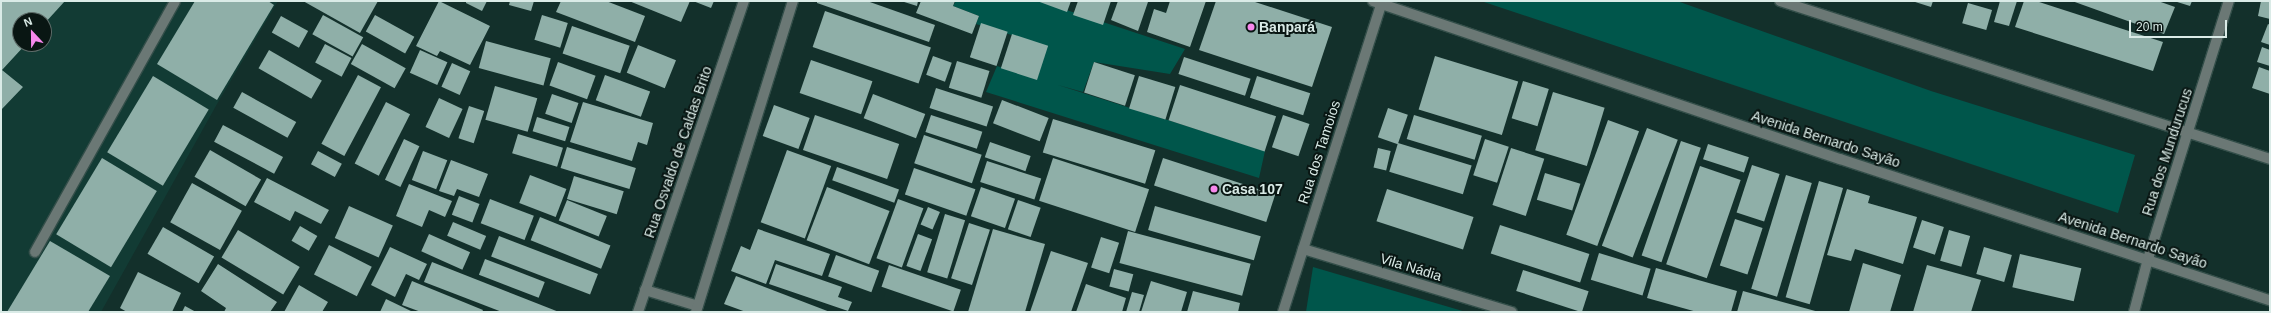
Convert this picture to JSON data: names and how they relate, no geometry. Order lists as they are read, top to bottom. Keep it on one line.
{"streets":{"street":["Avenida Bernardo Sayão","Rua Osvaldo de Caldas Brito","Rua dos Tamoios","Rua dos Mundurucus","Vila Nádia"]},"crossings":[["Avenida Bernardo Sayão","Rua dos Tamoios"],["Avenida Bernardo Sayão","Rua dos Mundurucus"],["Rua dos Tamoios","Vila Nádia"]],"places":["Banpará","Casa 107"],"scale_bar":"20 m","north":"top"}
